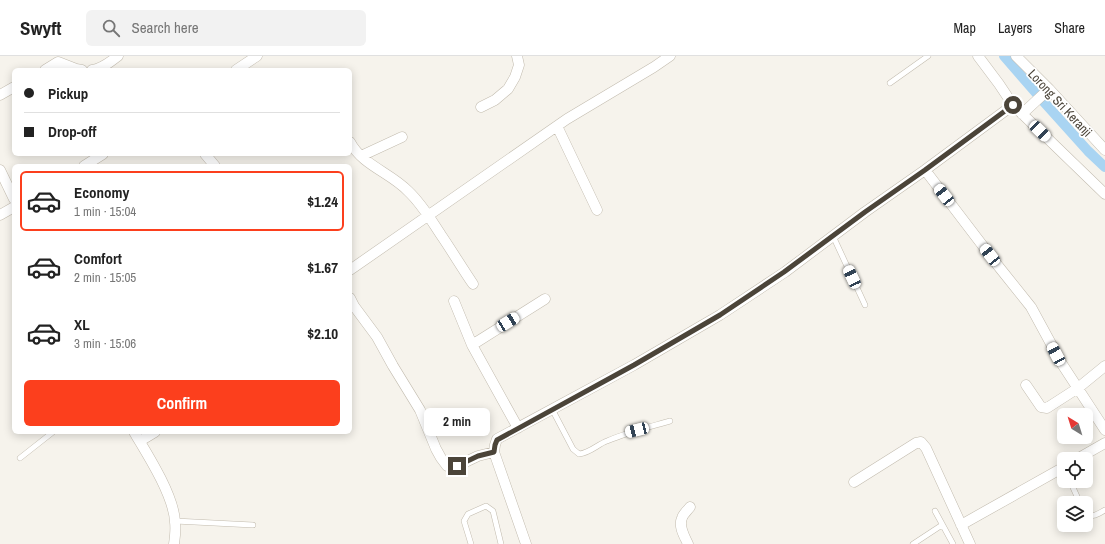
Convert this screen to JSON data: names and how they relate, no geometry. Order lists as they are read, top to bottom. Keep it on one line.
{"streets":{"street":["Lorong Sri Keranji"]},"north":"top left","page":{"header":"Swyft","search":"Search here","nav":["Map","Layers","Share"],"banner":["Pickup","Drop-off"],"list":[{"name":"Economy","note":"1 min · 15:04","value":"$1.24"},{"name":"Comfort","note":"2 min · 15:05","value":"$1.67"},{"name":"XL","note":"3 min · 15:06","value":"$2.10"}],"buttons":"Confirm","bubble":"2 min"}}
